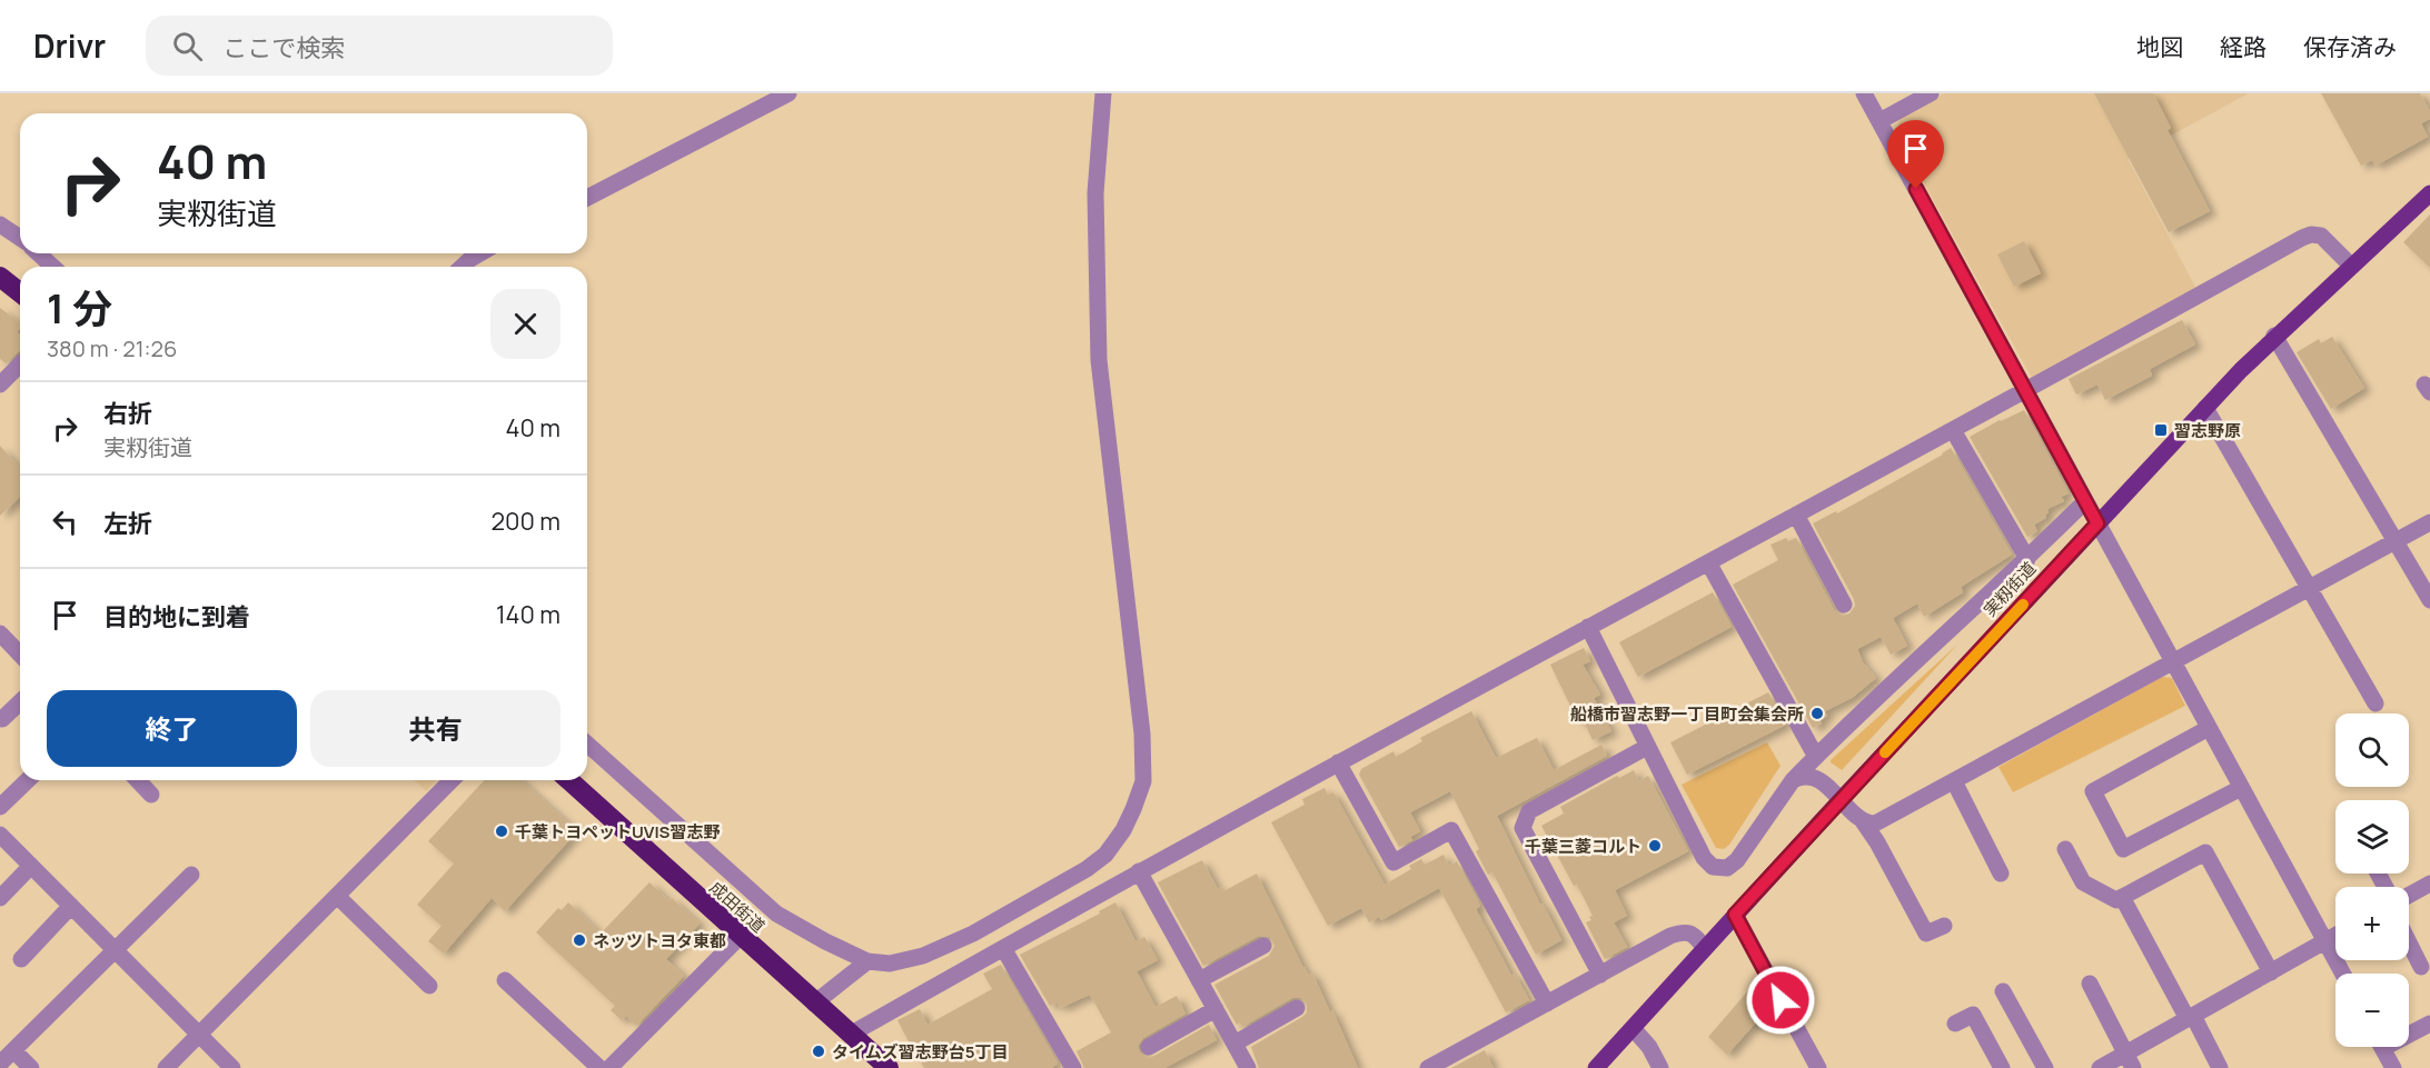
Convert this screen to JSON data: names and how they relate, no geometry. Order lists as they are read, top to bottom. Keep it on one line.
{"streets":{"highway":["成田街道"],"main road":["実籾街道"]},"places":{"transit":["習志野原"],"other":["船橋市習志野一丁目町会集会所","千葉トヨペットUVIS習志野","千葉三菱コルト","ネッツトヨタ東都","タイムズ習志野台5丁目"]},"page":{"header":"Drivr","search":"ここで検索","nav":["地図","経路","保存済み"],"turn":["40 m","実籾街道"],"heading":["1 分","380 m · 21:26"],"list":[{"name":"右折","note":"実籾街道","value":"40 m"},{"name":"左折","value":"200 m"},{"name":"目的地に到着","value":"140 m"}],"buttons":["終了","共有"],"map_buttons":["+","−"]}}
